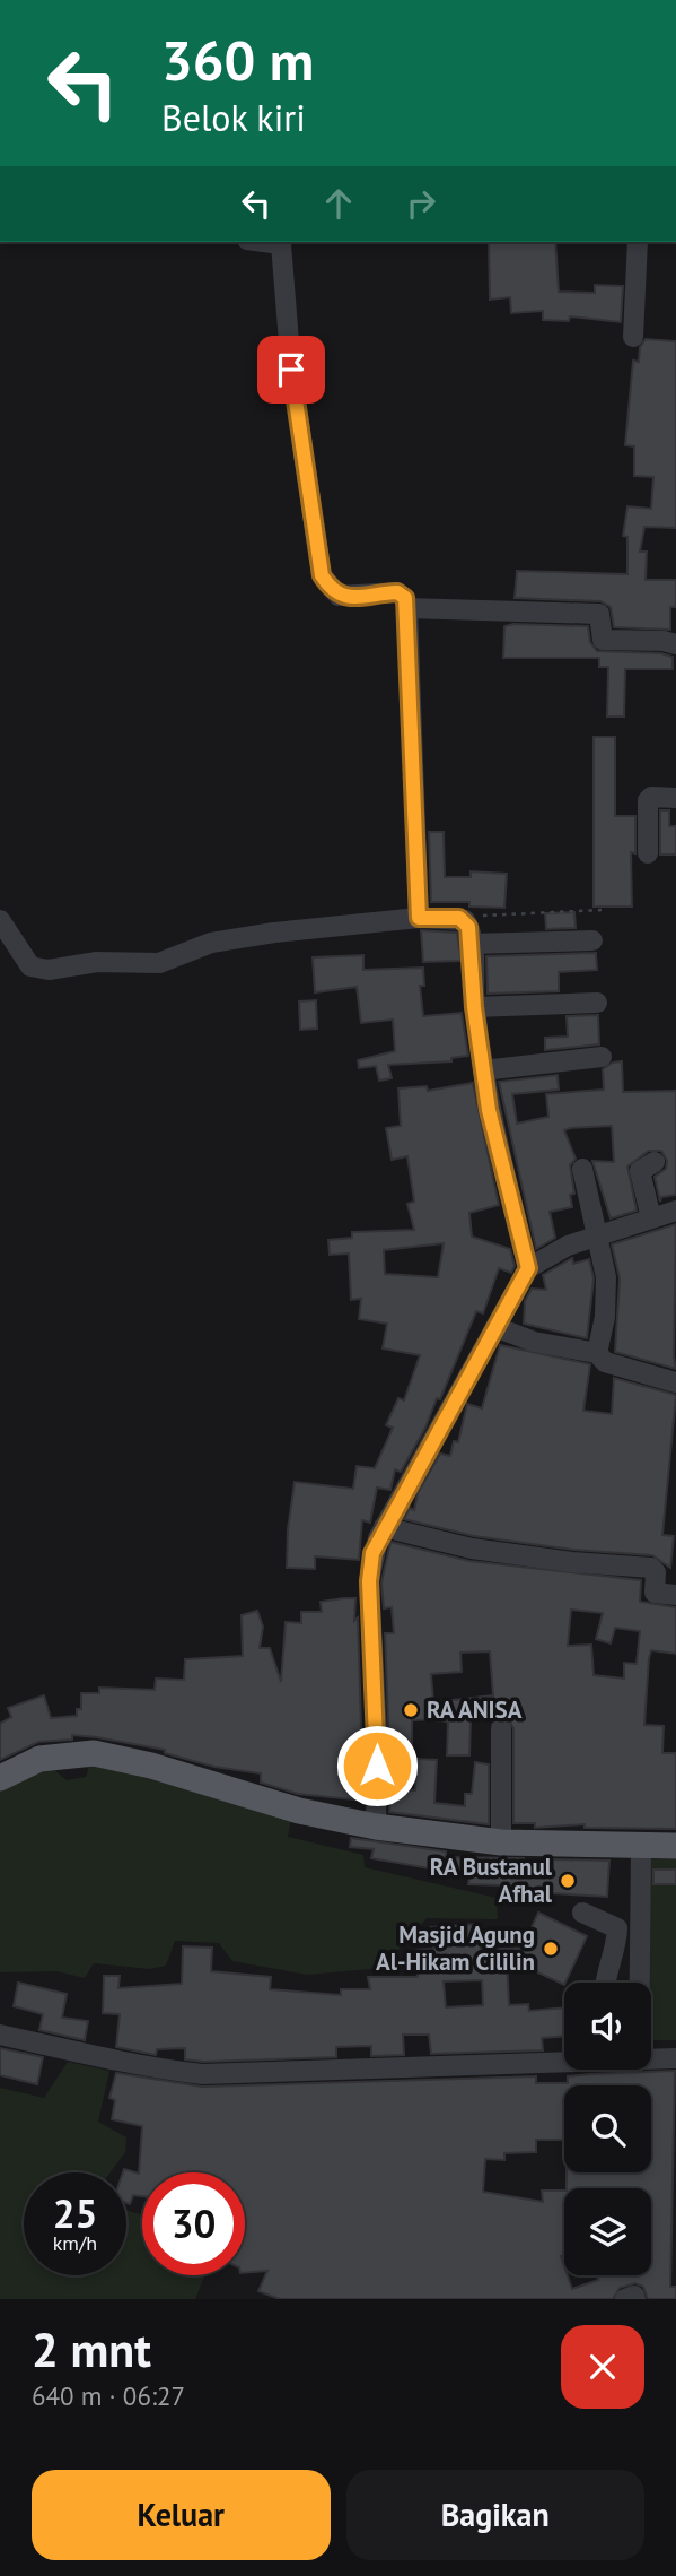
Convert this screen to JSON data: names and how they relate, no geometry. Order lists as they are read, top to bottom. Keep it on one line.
{"places":["RA ANISA","RA Bustanul Afhal","Masjid Agung Al-Hikam Cililin"],"page":{"turn":["360 m","Belok kiri"],"speed":"25 km/h","limit":"30","heading":["2 mnt","640 m · 06:27"],"buttons":["Keluar","Bagikan"]}}
